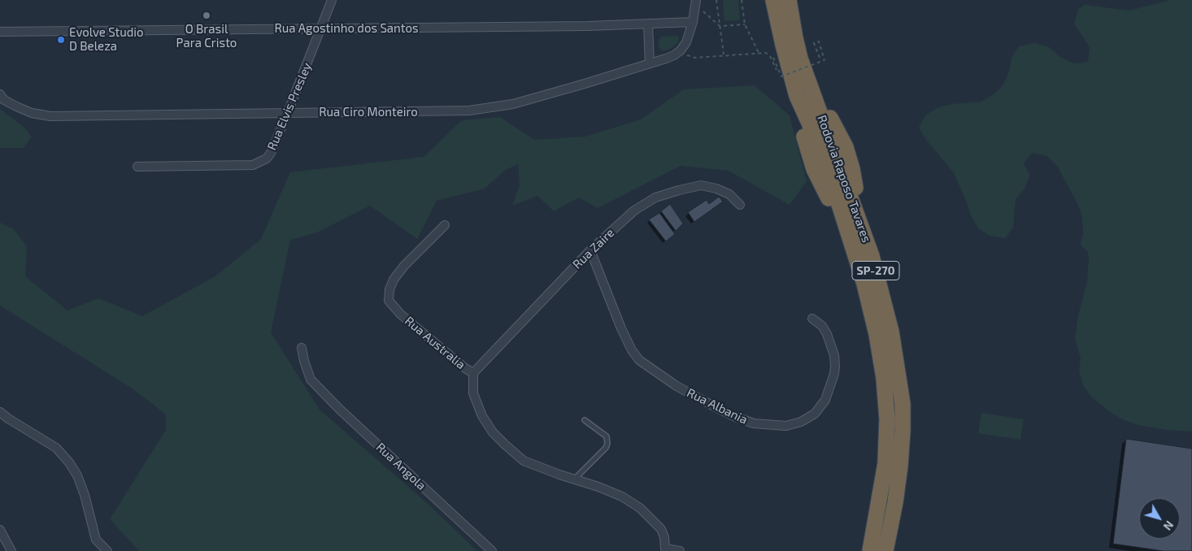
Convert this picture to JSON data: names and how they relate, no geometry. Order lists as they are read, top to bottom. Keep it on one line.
{"streets":{"highway":["Rodovia Raposo Tavares","SP-270"],"street":["Rua Agostinho dos Santos","Rua Elvis Presley","Rua Ciro Monteiro","Rua Zaire","Rua Australia","Rua Albania","Rua Angola"]},"crossings":[["Rua Agostinho dos Santos","Rua Elvis Presley"],["Rua Elvis Presley","Rua Ciro Monteiro"],["Rua Zaire","Rua Australia"],["Rua Zaire","Rua Albania"]],"places":["O Brasil Para Cristo","Evolve Studio D Beleza"],"north":"bottom right"}
